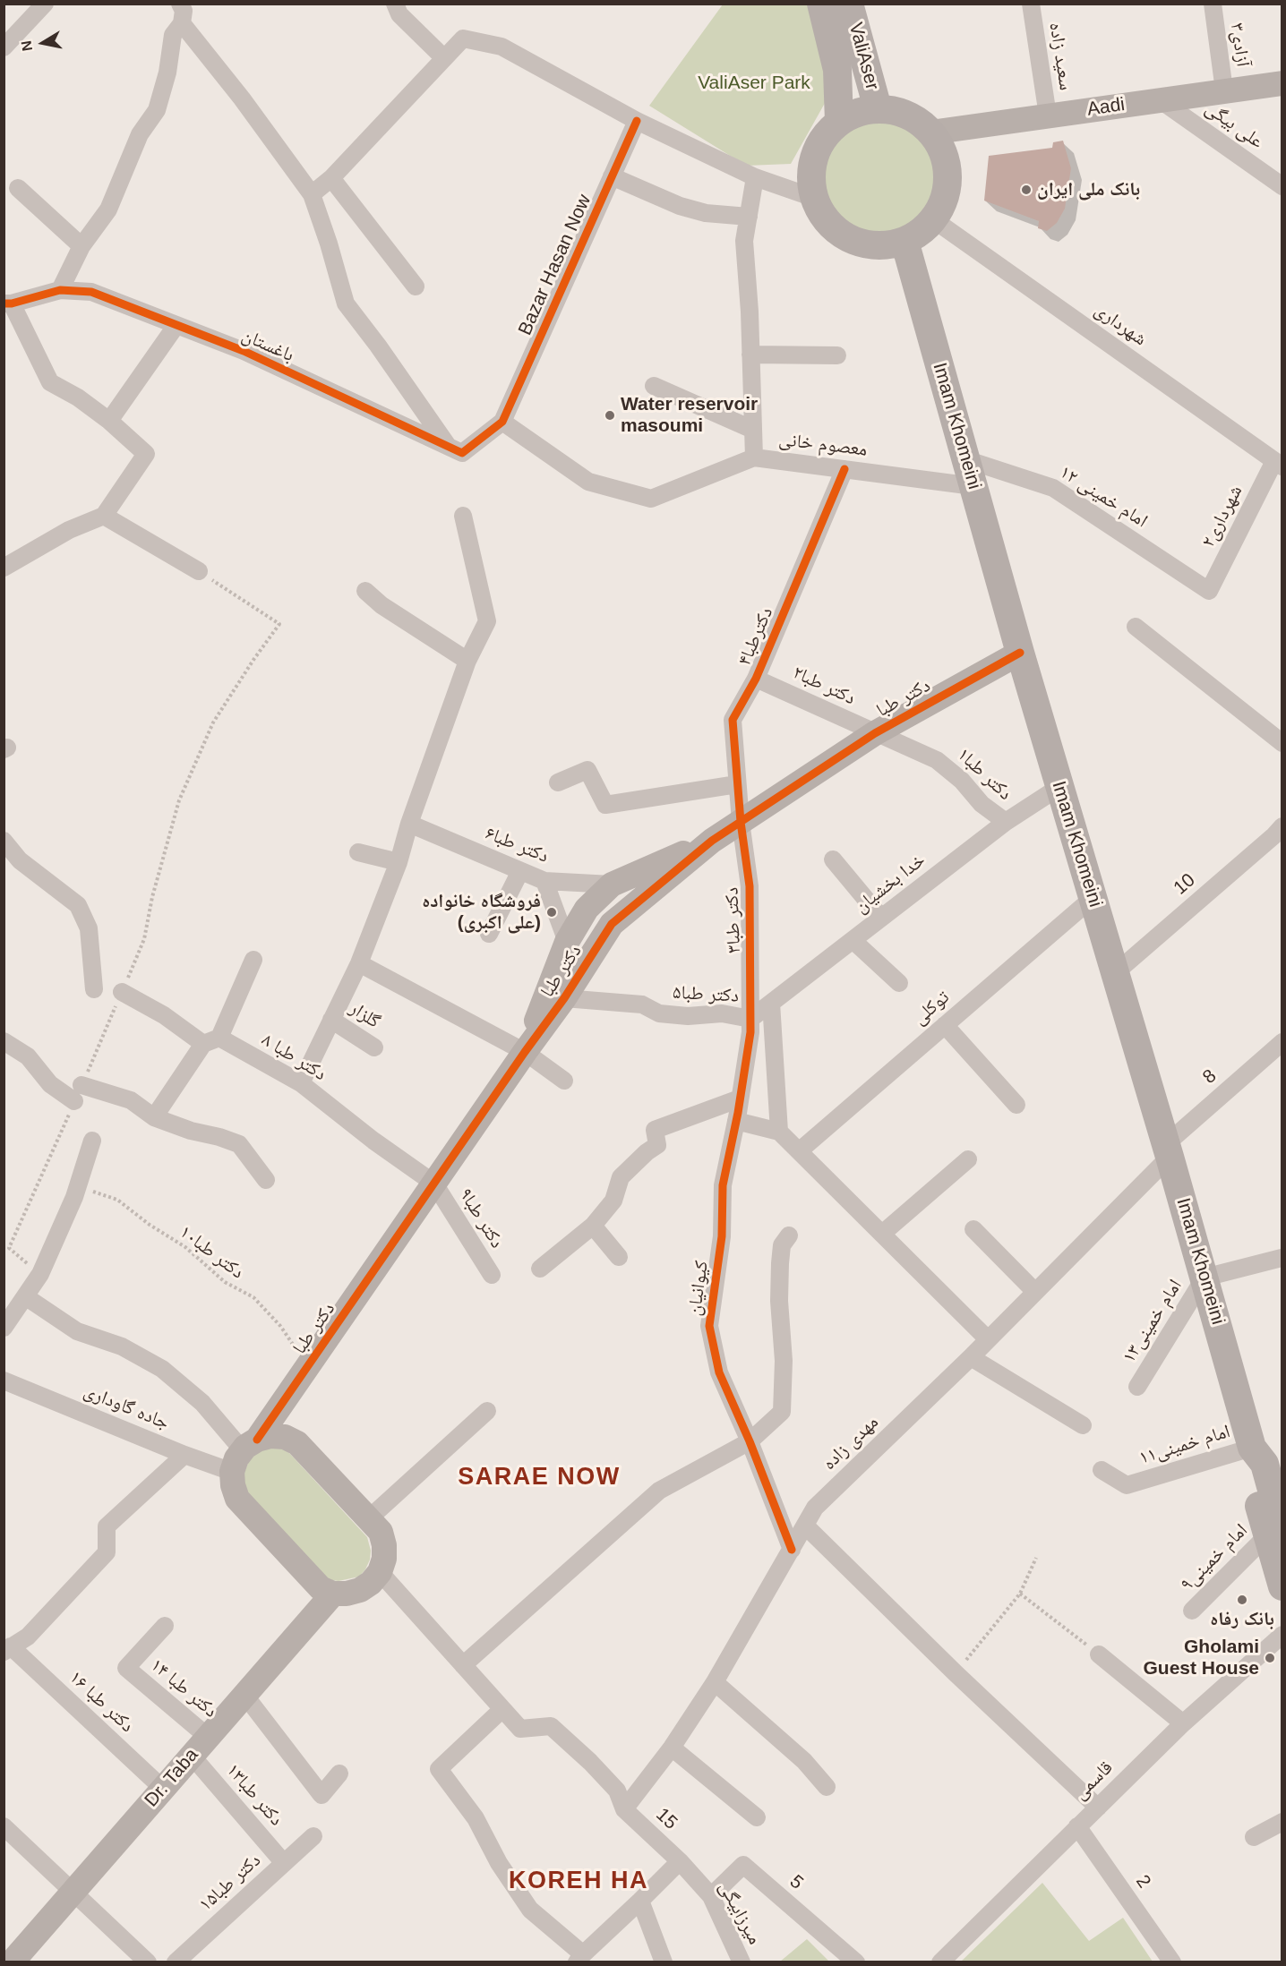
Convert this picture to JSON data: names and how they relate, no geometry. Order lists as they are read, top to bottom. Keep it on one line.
{"streets":{"main road":["ValiAser","Imam Khomeini"],"street":["آزادی۳","سعید زاده","Aadi","علی بیگی","Bazar Hasan Now","شهرداری","باغستان","معصوم خانی","امام خمینی ۱۲","شهرداری۲","دکترطبا۴","دکتر طبا۲","دکتر طبا","دکتر طبا۱","دکتر طبا۶","خدا بخشیان","10","دکتر طبا۳","دکتر طبا۵","توکلی","گلزار","دکتر طبا ۸","8","دکتر طبا۹","کیوانیان","امام خمینی۱۳","جاده گاوداری","مهدی زاده","امام خمینی۱۱","امام خمینی۹","دکتر طبا ۱۴","دکتر طبا ۱۶","Dr. Taba","قاسمی","دکتر طبا۱۳","15","2","دکتر طبا۱۵","5","میرزابیگی"],"path":["دکتر طبا۱۰"]},"crossings":[["آزادی۳","Aadi"],["ValiAser","Aadi"],["ValiAser","شهرداری"],["ValiAser","Imam Khomeini"],["سعید زاده","Aadi"],["Aadi","علی بیگی"],["Aadi","شهرداری"],["Aadi","Imam Khomeini"],["Bazar Hasan Now","باغستان"],["Bazar Hasan Now","معصوم خانی"],["شهرداری","Imam Khomeini"],["شهرداری","شهرداری۲"],["باغستان","معصوم خانی"],["Imam Khomeini","معصوم خانی"],["Imam Khomeini","امام خمینی ۱۲"],["Imam Khomeini","دکتر طبا"],["Imam Khomeini","خدا بخشیان"],["Imam Khomeini","10"],["Imam Khomeini","توکلی"],["Imam Khomeini","8"],["Imam Khomeini","امام خمینی۱۳"],["Imam Khomeini","مهدی زاده"],["Imam Khomeini","امام خمینی۱۱"],["Imam Khomeini","امام خمینی۹"],["معصوم خانی","دکترطبا۴"],["امام خمینی ۱۲","شهرداری۲"],["دکترطبا۴","دکتر طبا۲"],["دکترطبا۴","دکتر طبا"],["دکترطبا۴","دکتر طبا۳"],["دکتر طبا۲","دکتر طبا"],["دکتر طبا۲","دکتر طبا۱"],["دکتر طبا","دکتر طبا۱"],["دکتر طبا","دکتر طبا۶"],["دکتر طبا","دکتر طبا۳"],["دکتر طبا","دکتر طبا۵"],["دکتر طبا","دکتر طبا ۸"],["دکتر طبا","دکتر طبا۹"],["دکتر طبا","دکتر طبا۱۰"],["دکتر طبا","جاده گاوداری"],["دکتر طبا۱","خدا بخشیان"],["خدا بخشیان","دکتر طبا۳"],["خدا بخشیان","دکتر طبا۵"],["خدا بخشیان","کیوانیان"],["دکتر طبا۳","دکتر طبا۵"],["دکتر طبا۳","کیوانیان"],["دکتر طبا۵","کیوانیان"],["دکتر طبا ۸","دکتر طبا۹"],["8","مهدی زاده"],["کیوانیان","مهدی زاده"],["مهدی زاده","15"],["دکتر طبا ۱۴","Dr. Taba"],["دکتر طبا ۱۴","دکتر طبا۱۳"],["دکتر طبا ۱۶","Dr. Taba"],["Dr. Taba","دکتر طبا۱۳"],["قاسمی","2"],["دکتر طبا۱۳","دکتر طبا۱۵"],["15","میرزابیگی"],["5","میرزابیگی"]],"districts":["SARAE NOW","KOREH HA"],"parks":["ValiAser Park"],"places":["بانک ملی ایران","Water reservoir masoumi","فروشگاه خانواده (علی اکبری)","بانک رفاه","Gholami Guest House"],"north":"left"}
